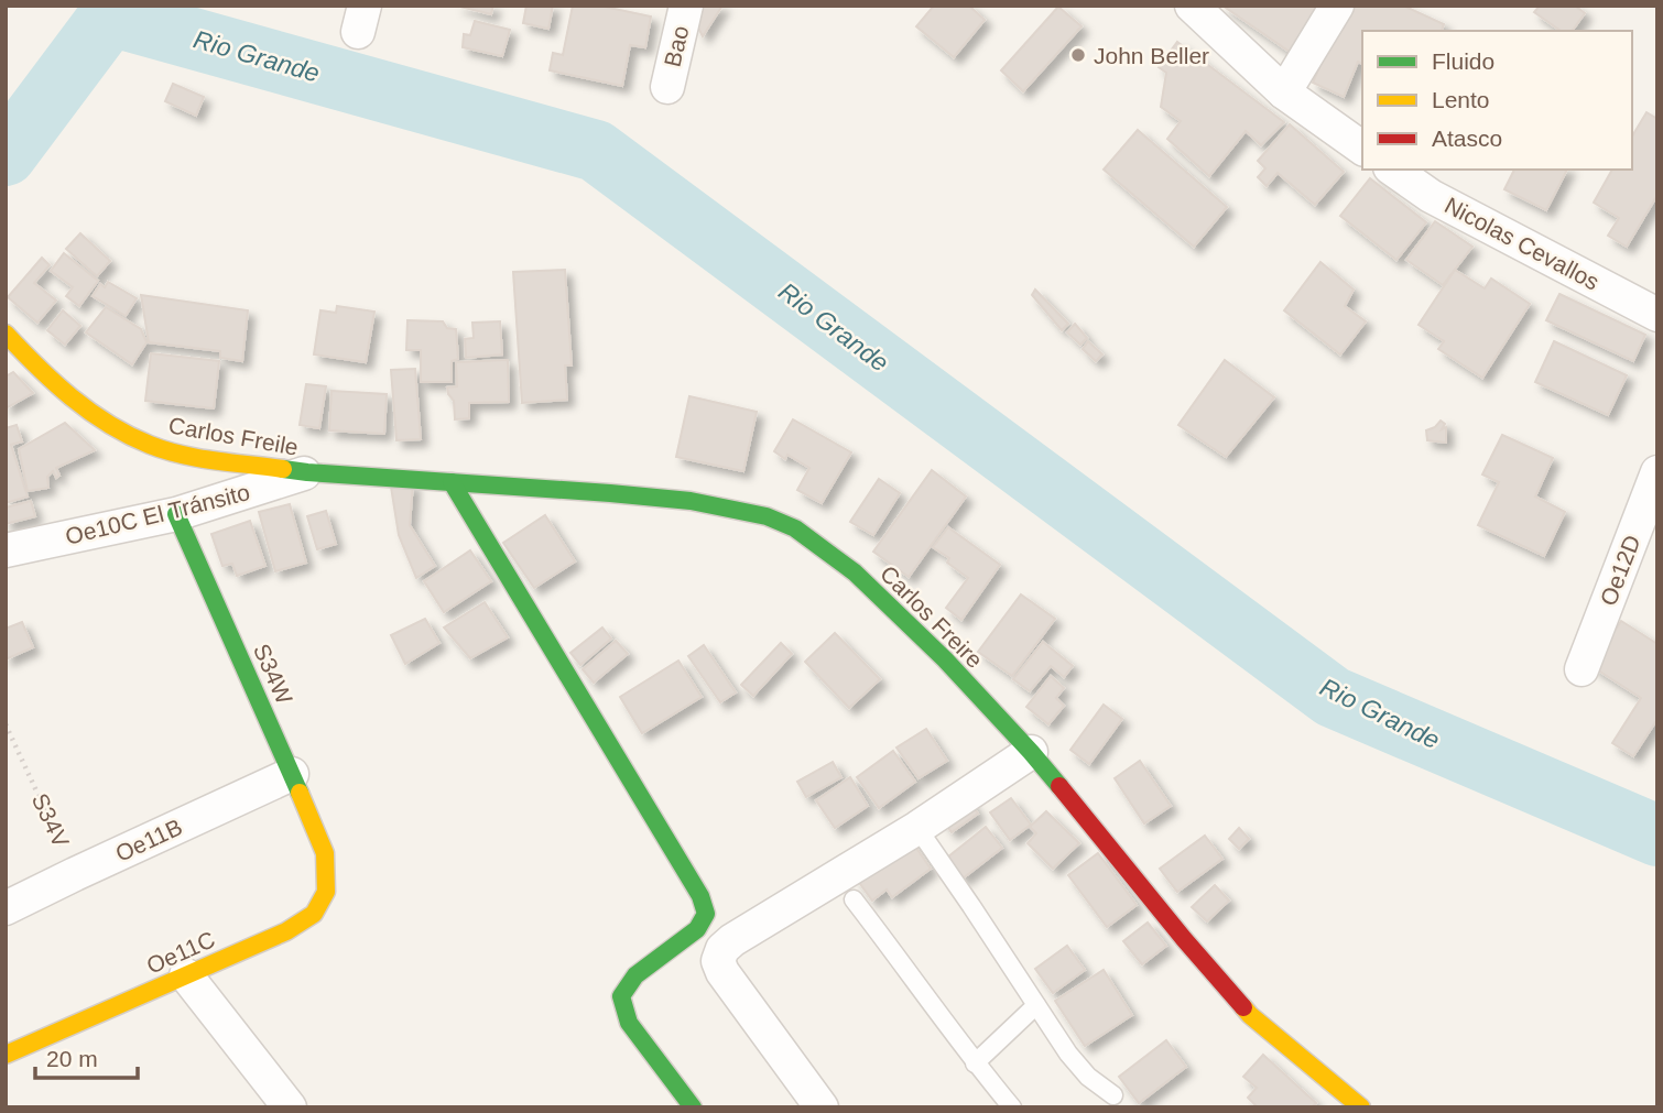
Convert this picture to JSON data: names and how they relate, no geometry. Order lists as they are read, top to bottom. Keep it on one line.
{"streets":{"street":["Bao","Nicolas Cevallos","Carlos Freile","Oe10C El Tránsito","Oe12D","Carlos Freire","S34W","Oe11B","Oe11C"],"path":["S34V"]},"crossings":[["Carlos Freile","Oe10C El Tránsito"],["Carlos Freile","Carlos Freire"],["Oe10C El Tránsito","Carlos Freire"],["Oe10C El Tránsito","S34W"],["S34W","Oe11B"],["S34W","Oe11C"],["S34V","Oe11B"]],"water":["Rio Grande"],"places":["John Beller"],"legend":["Fluido","Lento","Atasco"],"scale_bar":"20 m"}
